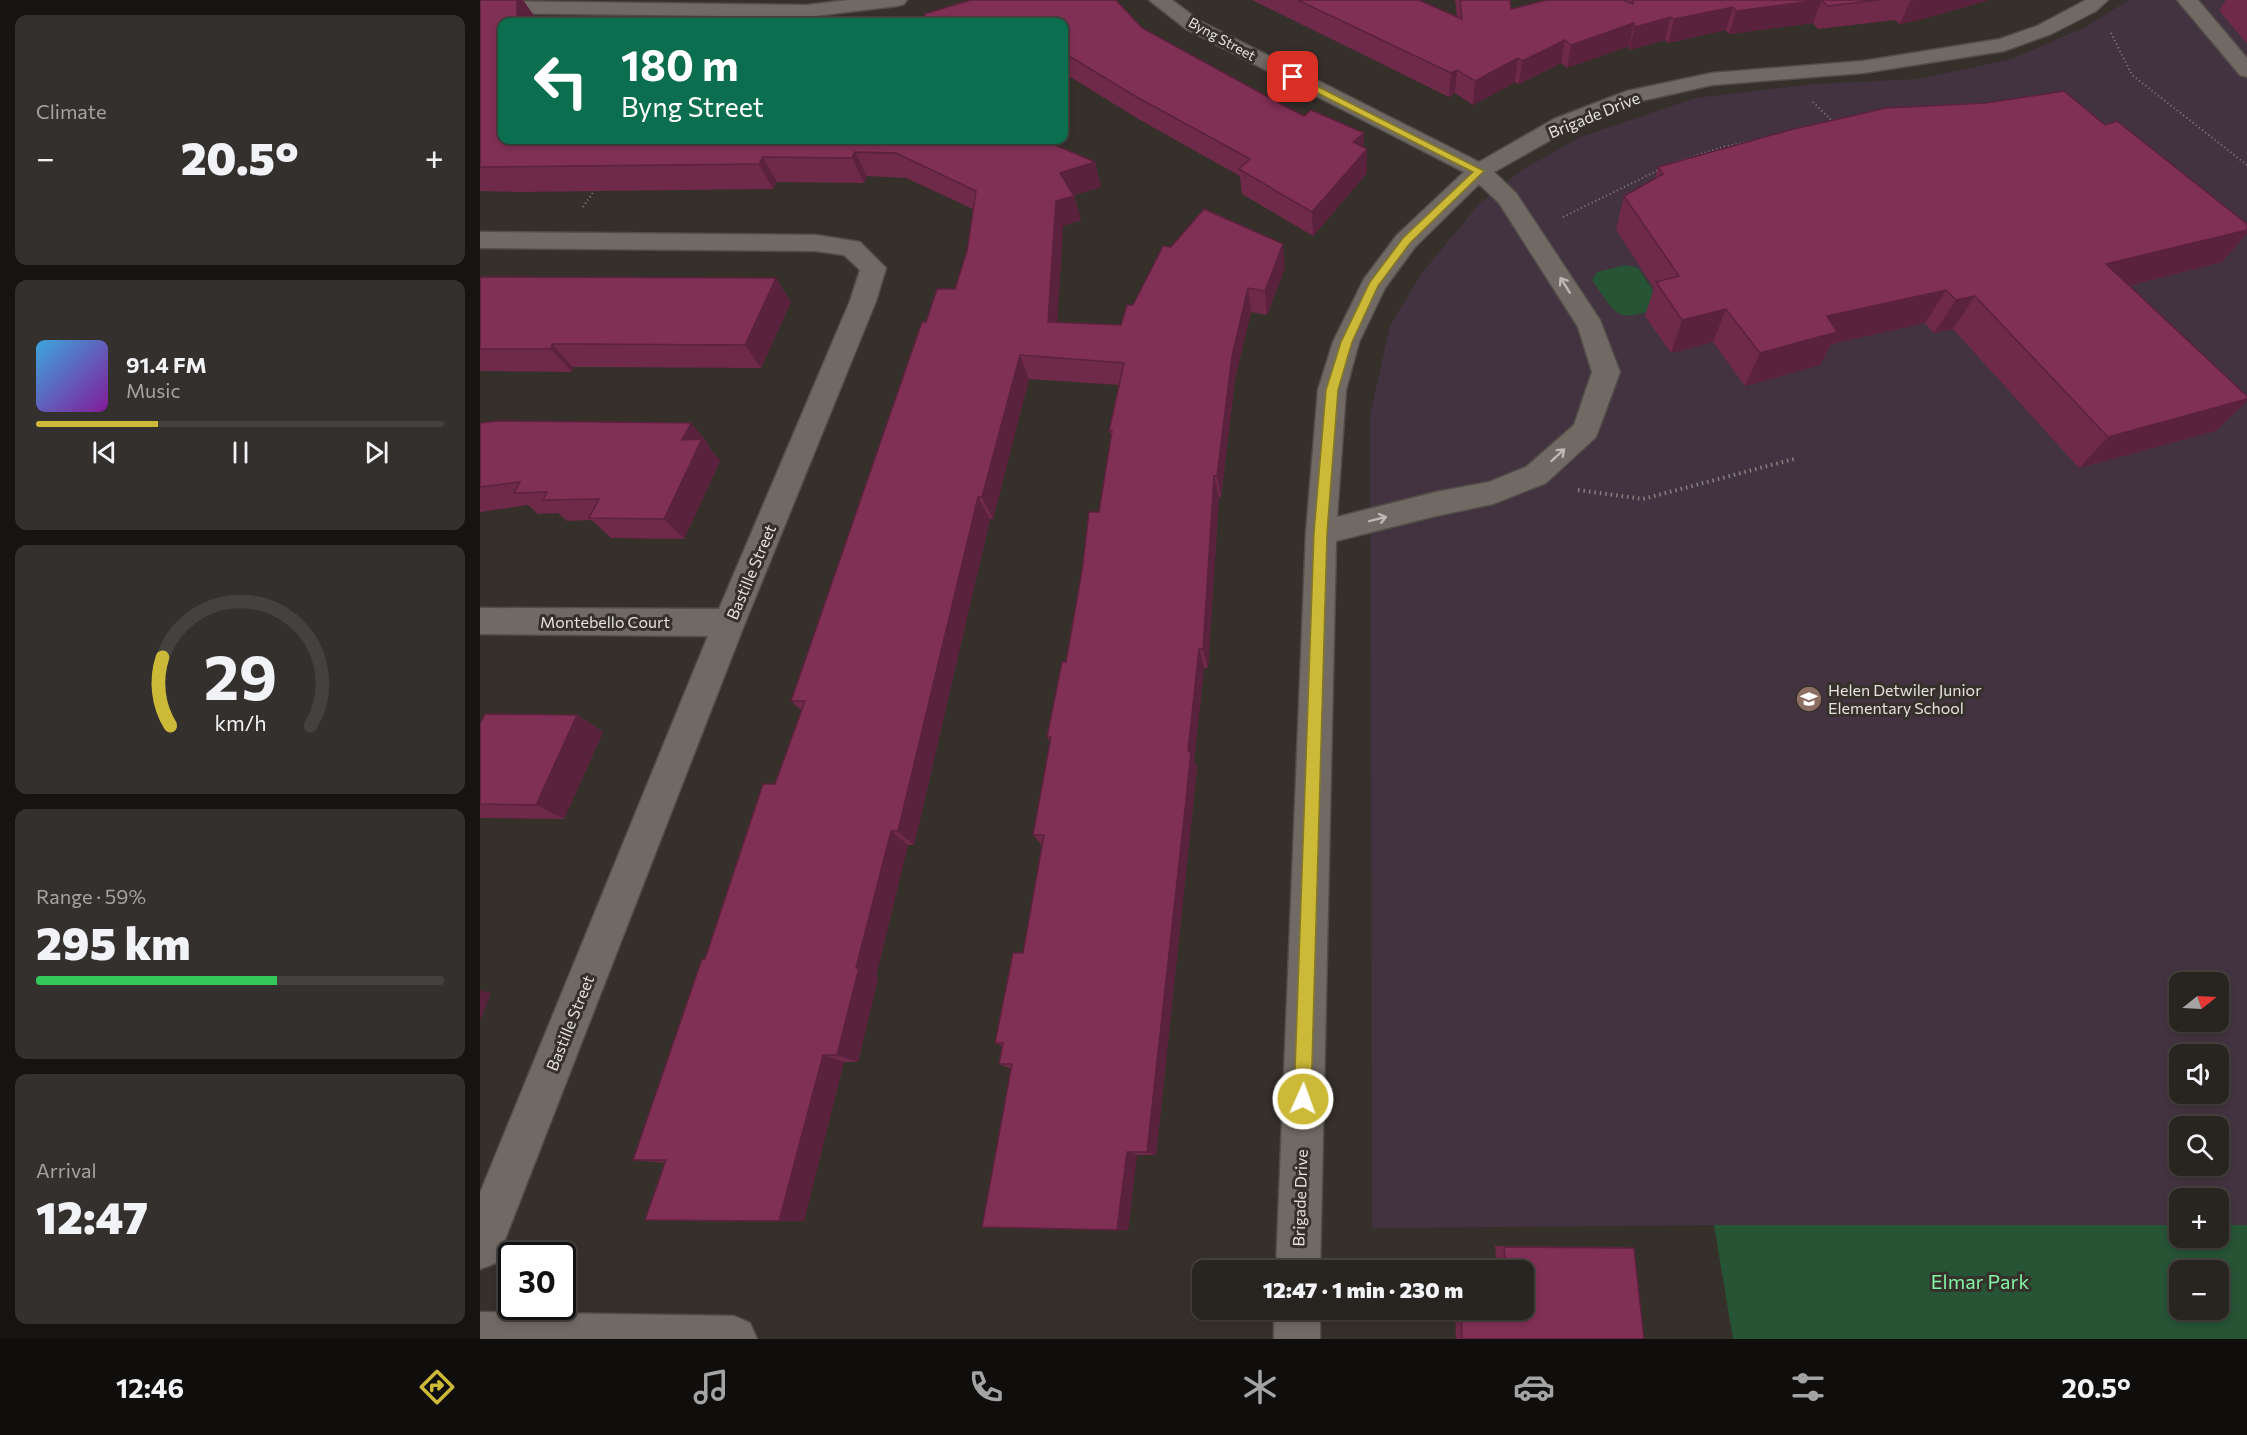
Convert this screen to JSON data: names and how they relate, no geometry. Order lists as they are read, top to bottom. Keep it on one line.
{"streets":{"street":["Byng Street","Brigade Drive","Bastille Street","Montebello Court"]},"crossings":[["Byng Street","Brigade Drive"],["Bastille Street","Montebello Court"]],"parks":["Elmar Park"],"places":{"school or university":["Helen Detwiler Junior Elementary School"]},"north":"right","page":{"tile":["Climate",["Range · 59%","295 km"],["Arrival","12:47"]],"turn":["180 m","Byng Street"],"heat":["−","20.5°","+"],"song":["91.4 FM","Music"],"map_buttons":["+","−"],"limit":"30","trip":"12:47 · 1 min · 230 m","tabs":["12:46","20.5°"],"gauge":["29","km/h"]}}
